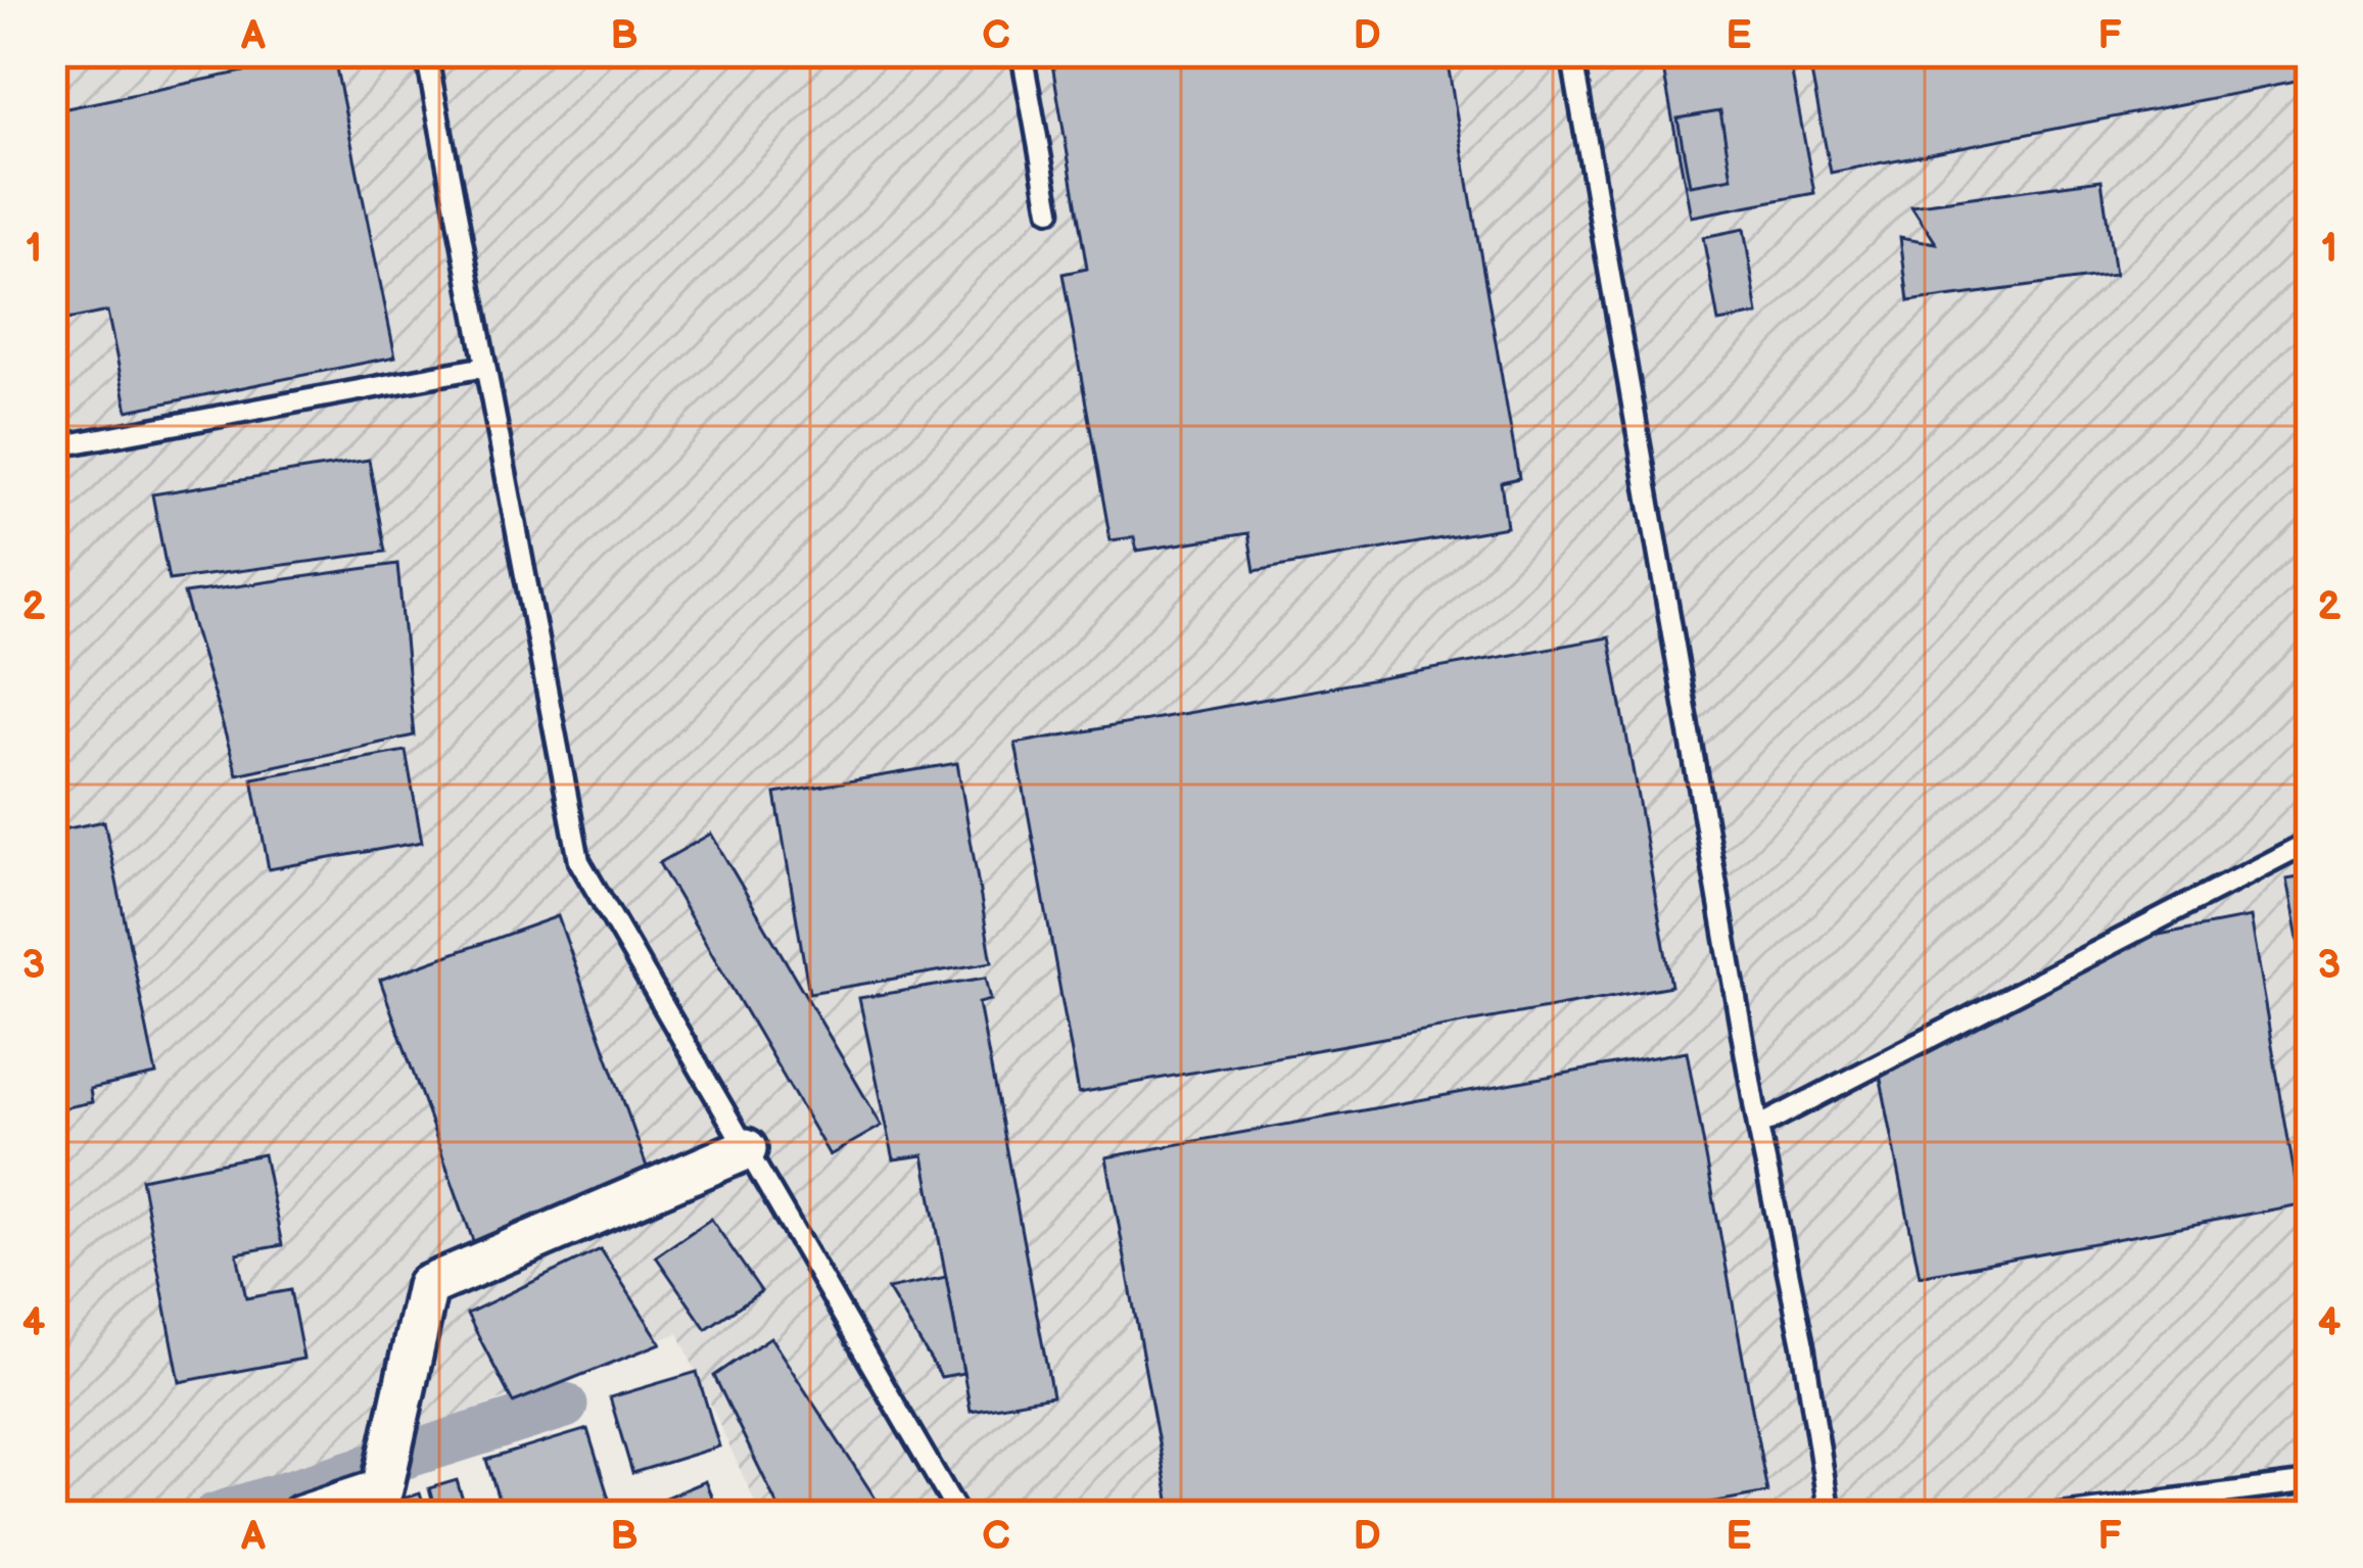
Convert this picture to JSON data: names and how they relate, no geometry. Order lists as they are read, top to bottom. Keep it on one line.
{"grid":{"columns":["A","B","C","D","E","F"],"rows":["1","2","3","4"]}}
